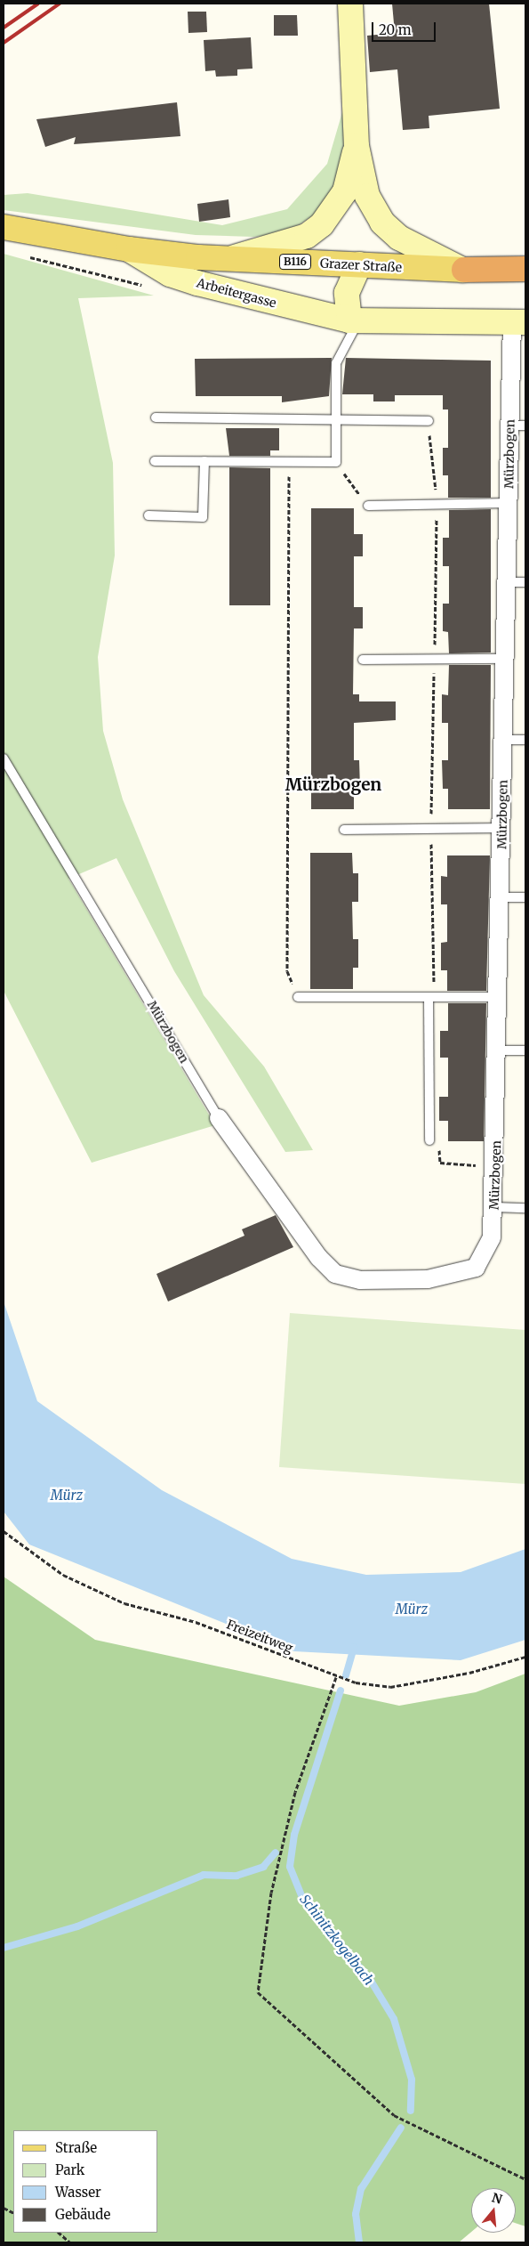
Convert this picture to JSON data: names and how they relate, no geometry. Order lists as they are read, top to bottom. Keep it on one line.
{"streets":{"highway":["B116","Grazer Straße"],"street":["Arbeitergasse","Mürzbogen"],"path":["Freizeitweg"]},"crossings":[["Grazer Straße","Arbeitergasse"],["Arbeitergasse","Mürzbogen"]],"districts":["Mürzbogen"],"water":["Mürz","Schinitzkogelbach"],"legend":["Straße","Park","Wasser","Gebäude"],"scale_bar":"20 m","north":"top"}
